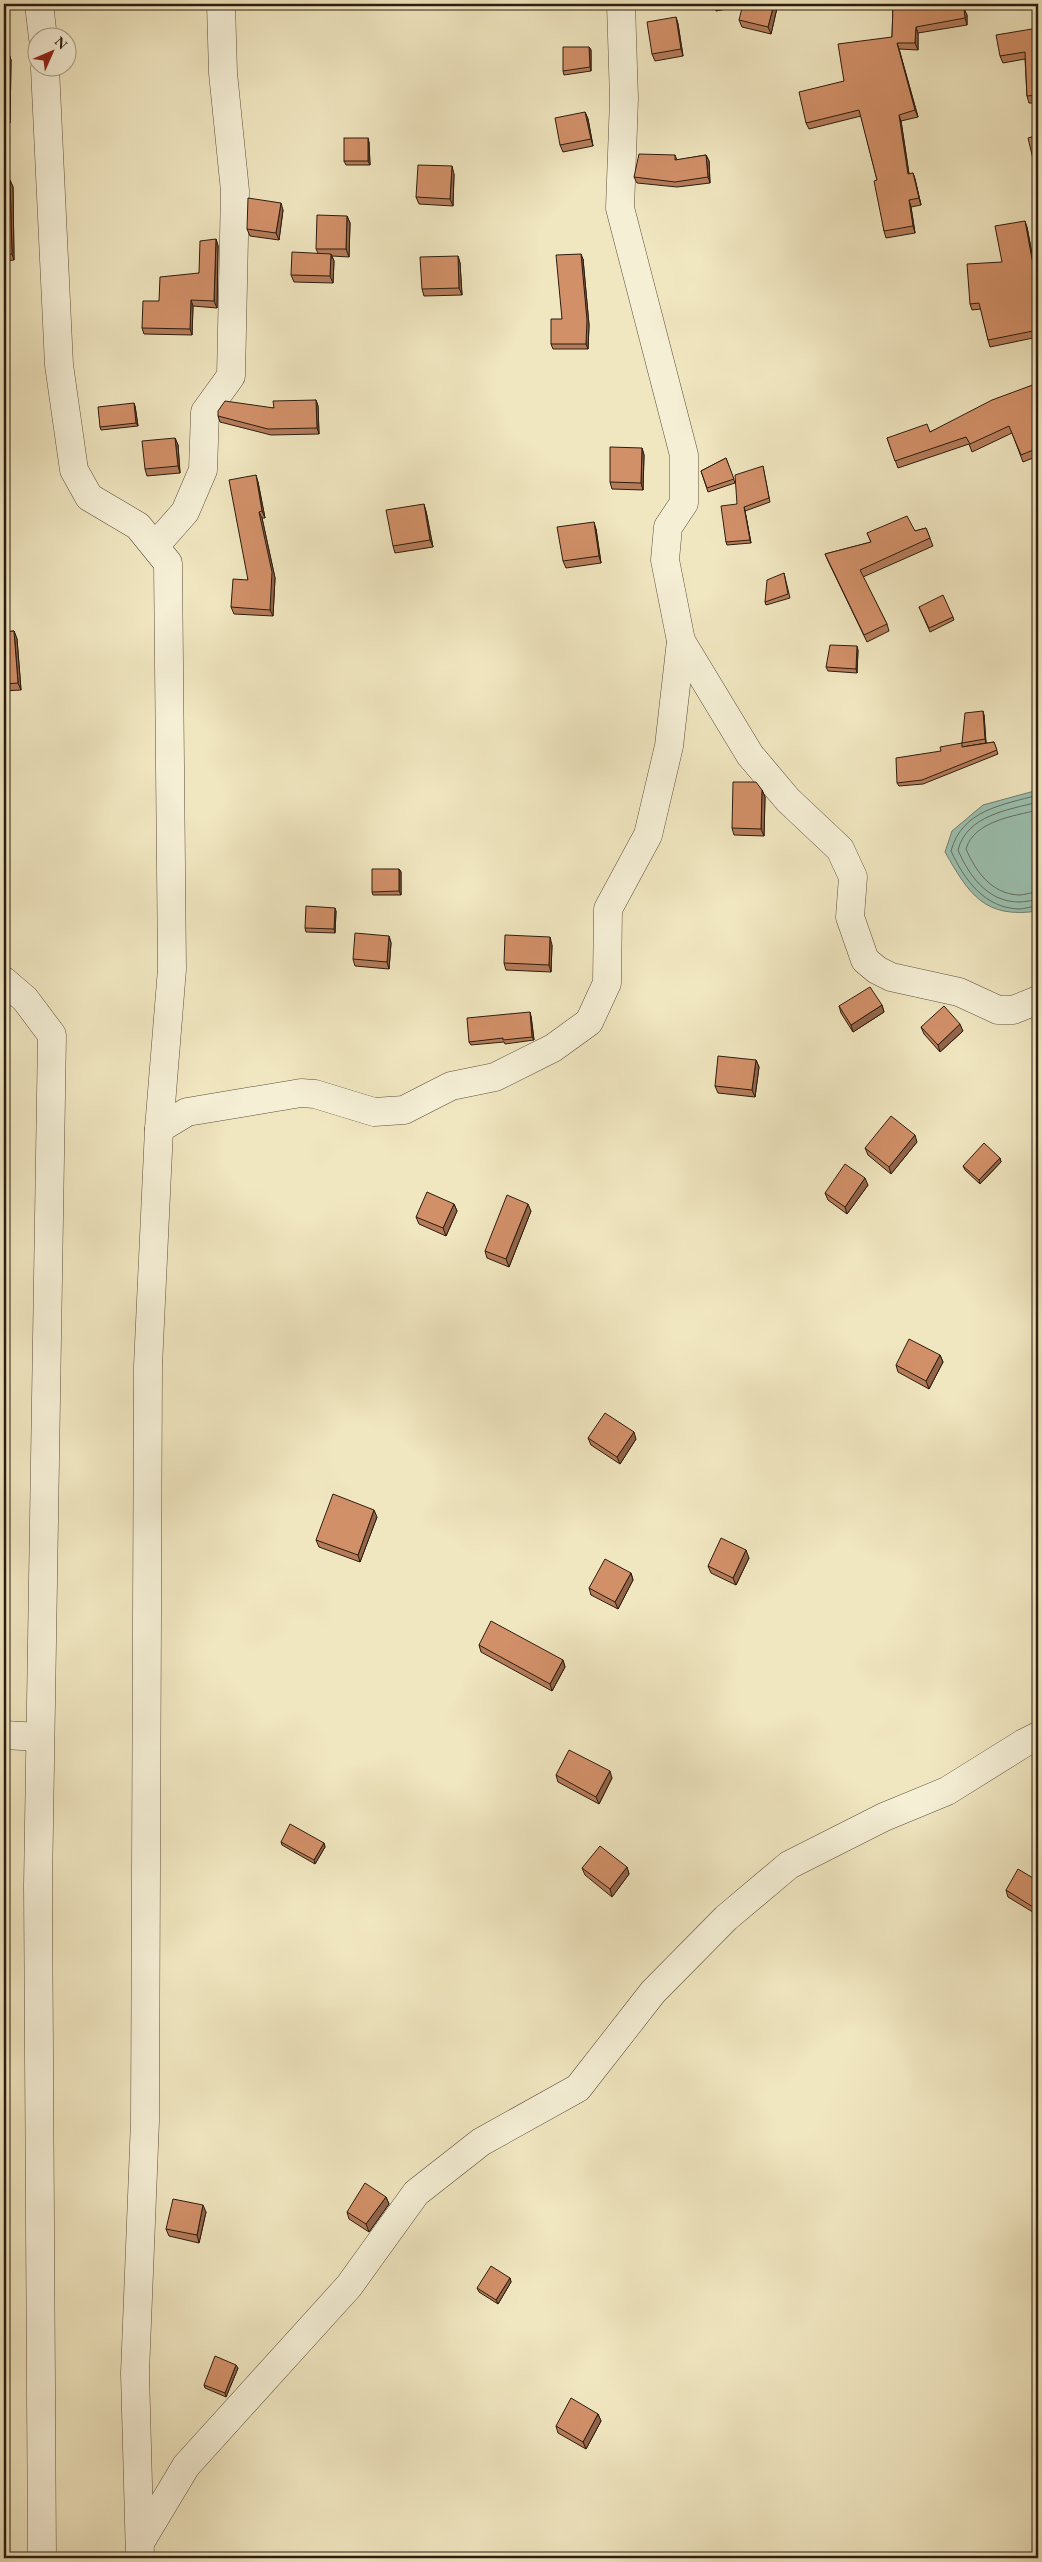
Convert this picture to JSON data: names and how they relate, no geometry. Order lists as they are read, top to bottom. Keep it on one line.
{"north":"top right"}
